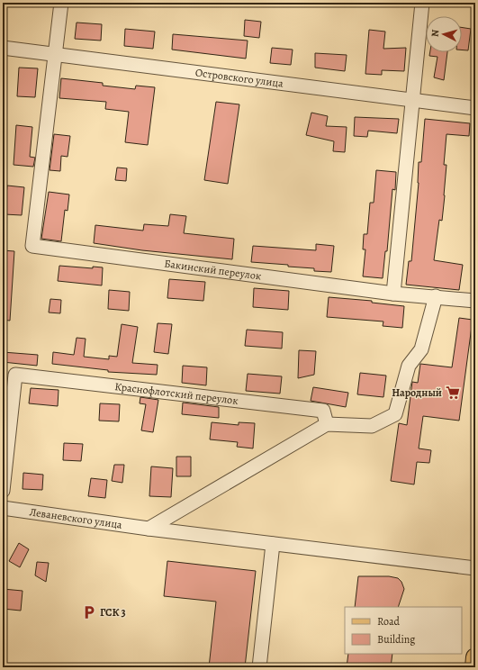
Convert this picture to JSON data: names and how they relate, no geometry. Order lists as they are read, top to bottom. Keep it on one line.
{"streets":{"street":["Островского улица","Бакинский переулок","Краснофлотский переулок","Леваневского улица"]},"crossings":[["Островского улица","Бакинский переулок"]],"places":{"supermarket":["Народный"],"parking":["ГСК 3"]},"legend":["Road","Building"],"north":"left"}
